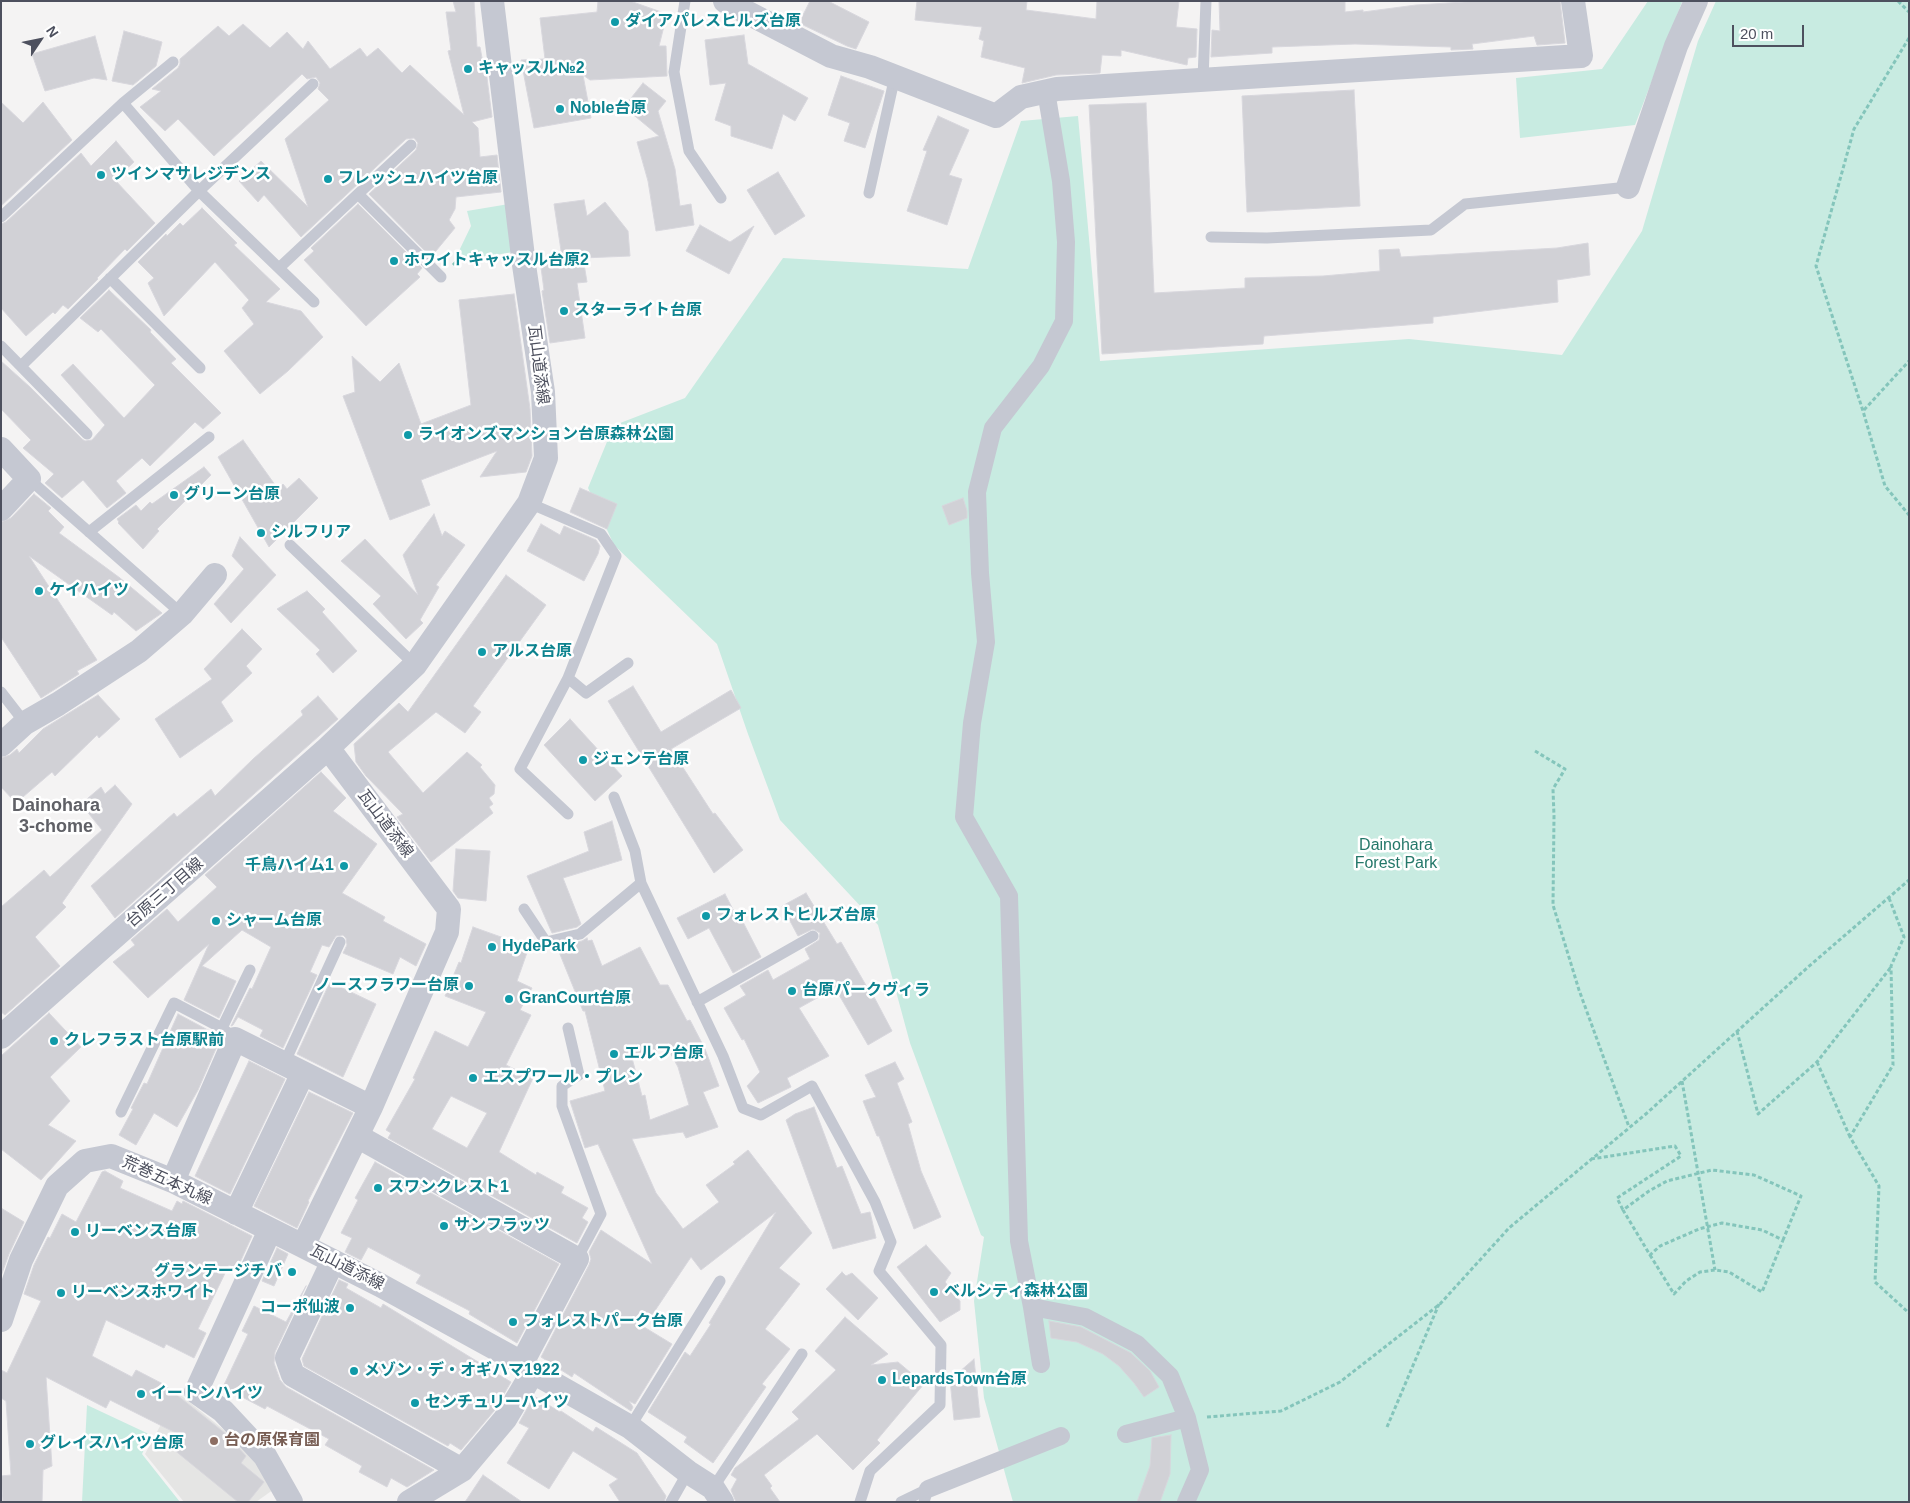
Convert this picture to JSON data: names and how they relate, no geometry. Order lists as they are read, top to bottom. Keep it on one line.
{"streets":{"street":["瓦山道添線","台原三丁目線","荒巻五本丸線"]},"crossings":[["瓦山道添線","台原三丁目線"],["瓦山道添線","荒巻五本丸線"]],"districts":["Dainohara 3-chome"],"parks":["Dainohara Forest Park"],"places":["ダイアパレスヒルズ台原","キャッスル№2","Noble台原","ツインマサレジデンス","フレッシュハイツ台原","ホワイトキャッスル台原2","スターライト台原","ライオンズマンション台原森林公園","グリーン台原","シルフリア","ケイハイツ","アルス台原","ジェンテ台原","千鳥ハイム1","フォレストヒルズ台原","シャーム台原","HydePark","ノースフラワー台原","台原パークヴィラ","GranCourt台原","クレフラスト台原駅前","エルフ台原","エスプワール・プレン","スワンクレスト1","サンフラッツ","リーベンス台原","グランテージチバ","ベルシティ森林公園","リーベンスホワイト","コーポ仙波","フォレストパーク台原","メゾン・デ・オギハマ1922","LepardsTown台原","イートンハイツ","センチュリーハイツ","台の原保育園","グレイスハイツ台原"],"scale_bar":"20 m","north":"top right"}
